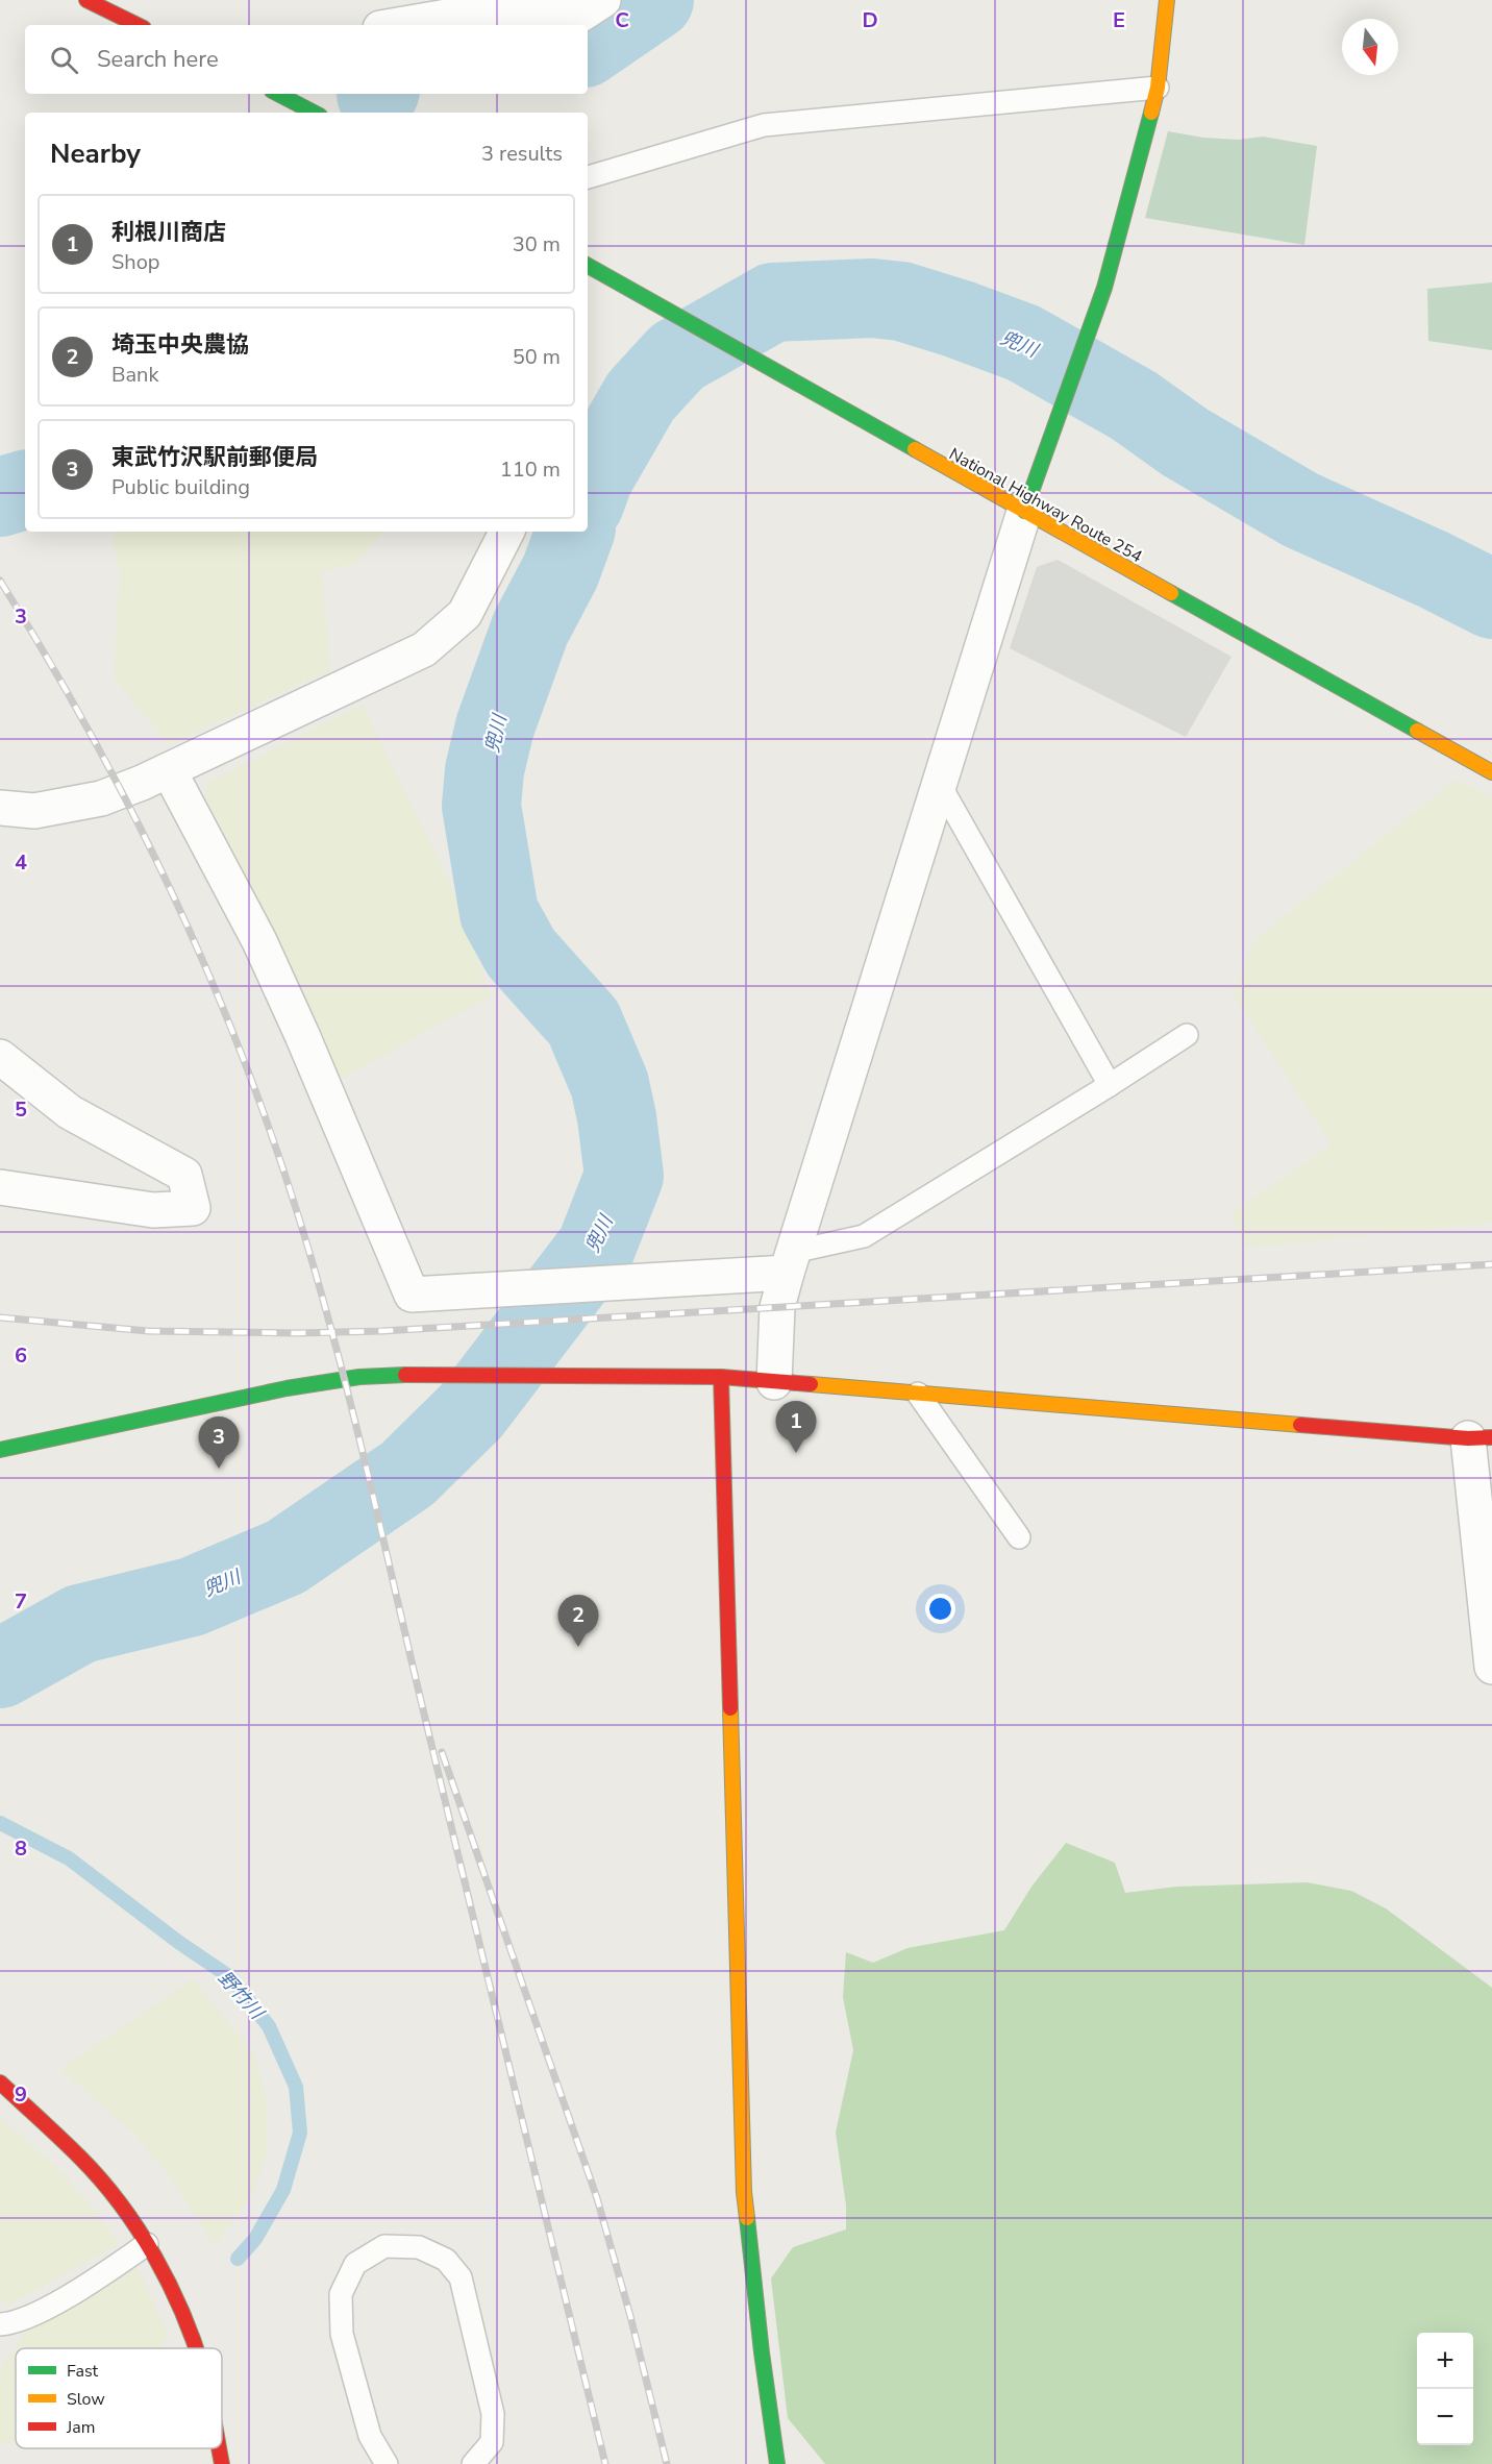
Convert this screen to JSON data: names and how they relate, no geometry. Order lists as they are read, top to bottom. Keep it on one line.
{"streets":{"main road":["National Highway Route 254"]},"water":["兜川","野竹川"],"legend":["Fast","Slow","Jam"],"north":"bottom","page":{"search":"Search here","heading":["Nearby","3 results"],"list":[{"mark":"1","name":"利根川商店","note":"Shop","value":"30 m"},{"mark":"2","name":"埼玉中央農協","note":"Bank","value":"50 m"},{"mark":"3","name":"東武竹沢駅前郵便局","note":"Public building","value":"110 m"}],"pins":["1","3","2"],"map_buttons":["+","−"]},"grid":{"columns":["C","D","E"],"rows":["3","4","5","6","7","8","9"]}}
